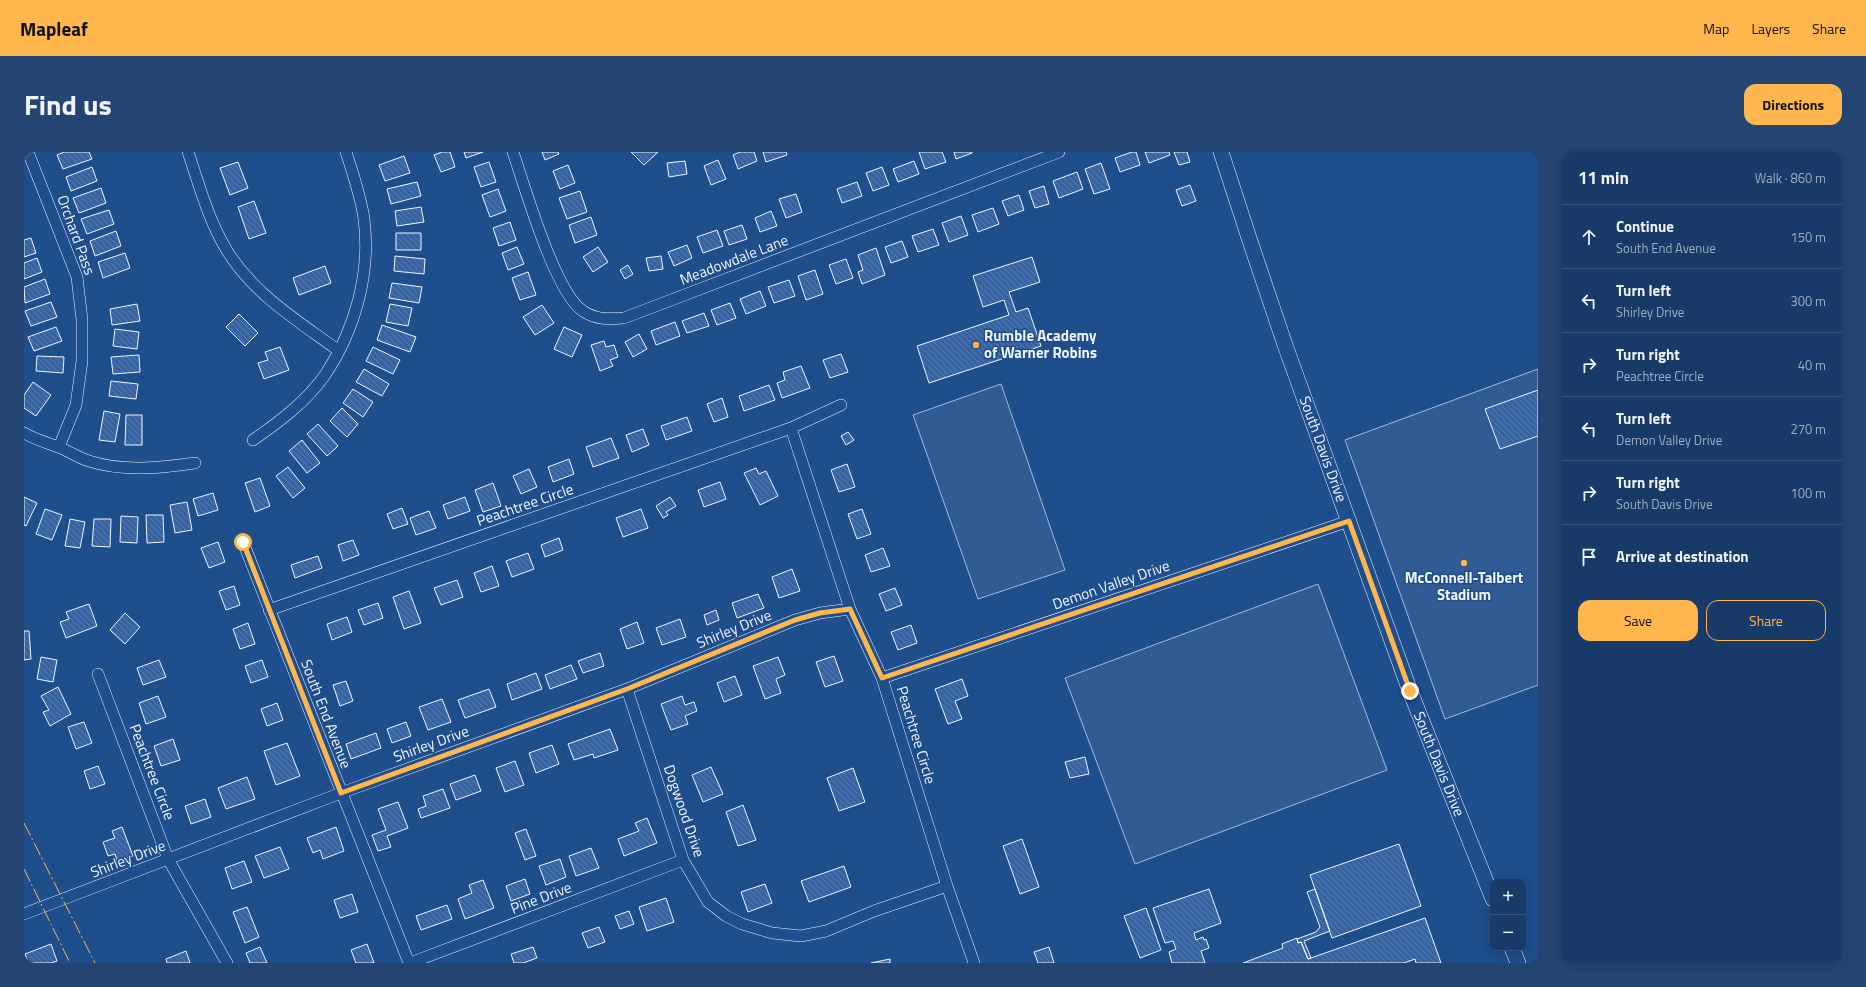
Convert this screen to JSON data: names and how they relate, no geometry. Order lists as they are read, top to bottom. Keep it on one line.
{"streets":{"street":["Orchard Pass","Meadowdale Lane","South Davis Drive","Peachtree Circle","Demon Valley Drive","Shirley Drive","South End Avenue","Dogwood Drive","Pine Drive"]},"crossings":[["South Davis Drive","Demon Valley Drive"],["Peachtree Circle","Demon Valley Drive"],["Peachtree Circle","Shirley Drive"],["Peachtree Circle","South End Avenue"],["Peachtree Circle","Dogwood Drive"],["Shirley Drive","South End Avenue"],["Shirley Drive","Dogwood Drive"],["South End Avenue","Pine Drive"],["Dogwood Drive","Pine Drive"]],"places":["Rumble Academy of Warner Robins","McConnell-Talbert Stadium"],"page":{"header":"Mapleaf","nav":["Map","Layers","Share"],"title":"Find us","buttons":["Directions",["Save","Share"]],"heading":["11 min","Walk · 860 m"],"list":[["Continue","South End Avenue","150 m"],["Turn left","Shirley Drive","300 m"],["Turn right","Peachtree Circle","40 m"],["Turn left","Demon Valley Drive","270 m"],["Turn right","South Davis Drive","100 m"],"Arrive at destination"],"map_buttons":["+","−"]}}
